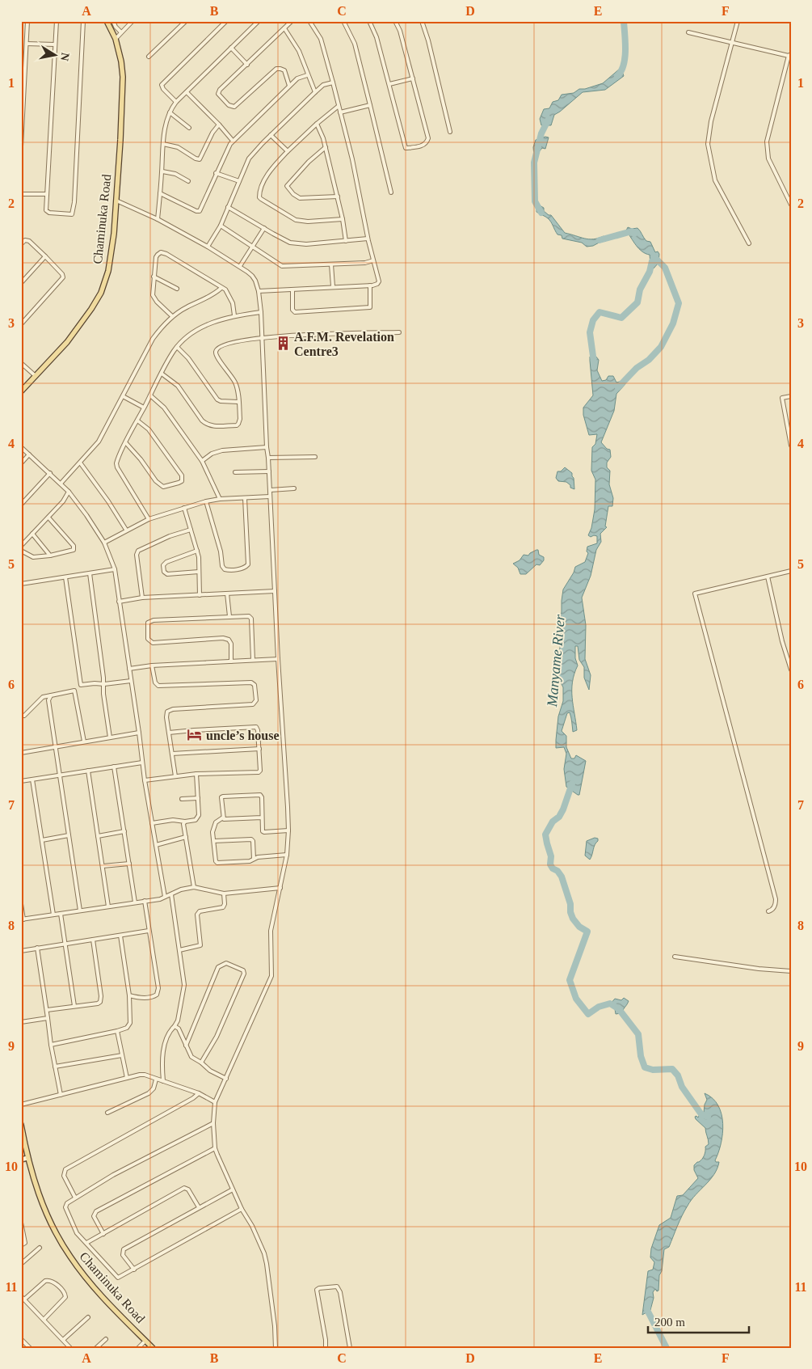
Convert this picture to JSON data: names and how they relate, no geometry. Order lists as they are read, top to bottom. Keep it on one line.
{"streets":{"main road":["Chaminuka Road"]},"water":["Manyame River"],"places":{"building":["A.F.M. Revelation Centre3"],"hotel":["uncle’s house"]},"scale_bar":"200 m","north":"right","grid":{"columns":["A","B","C","D","E","F"],"rows":["1","2","3","4","5","6","7","8","9","10","11"]}}
